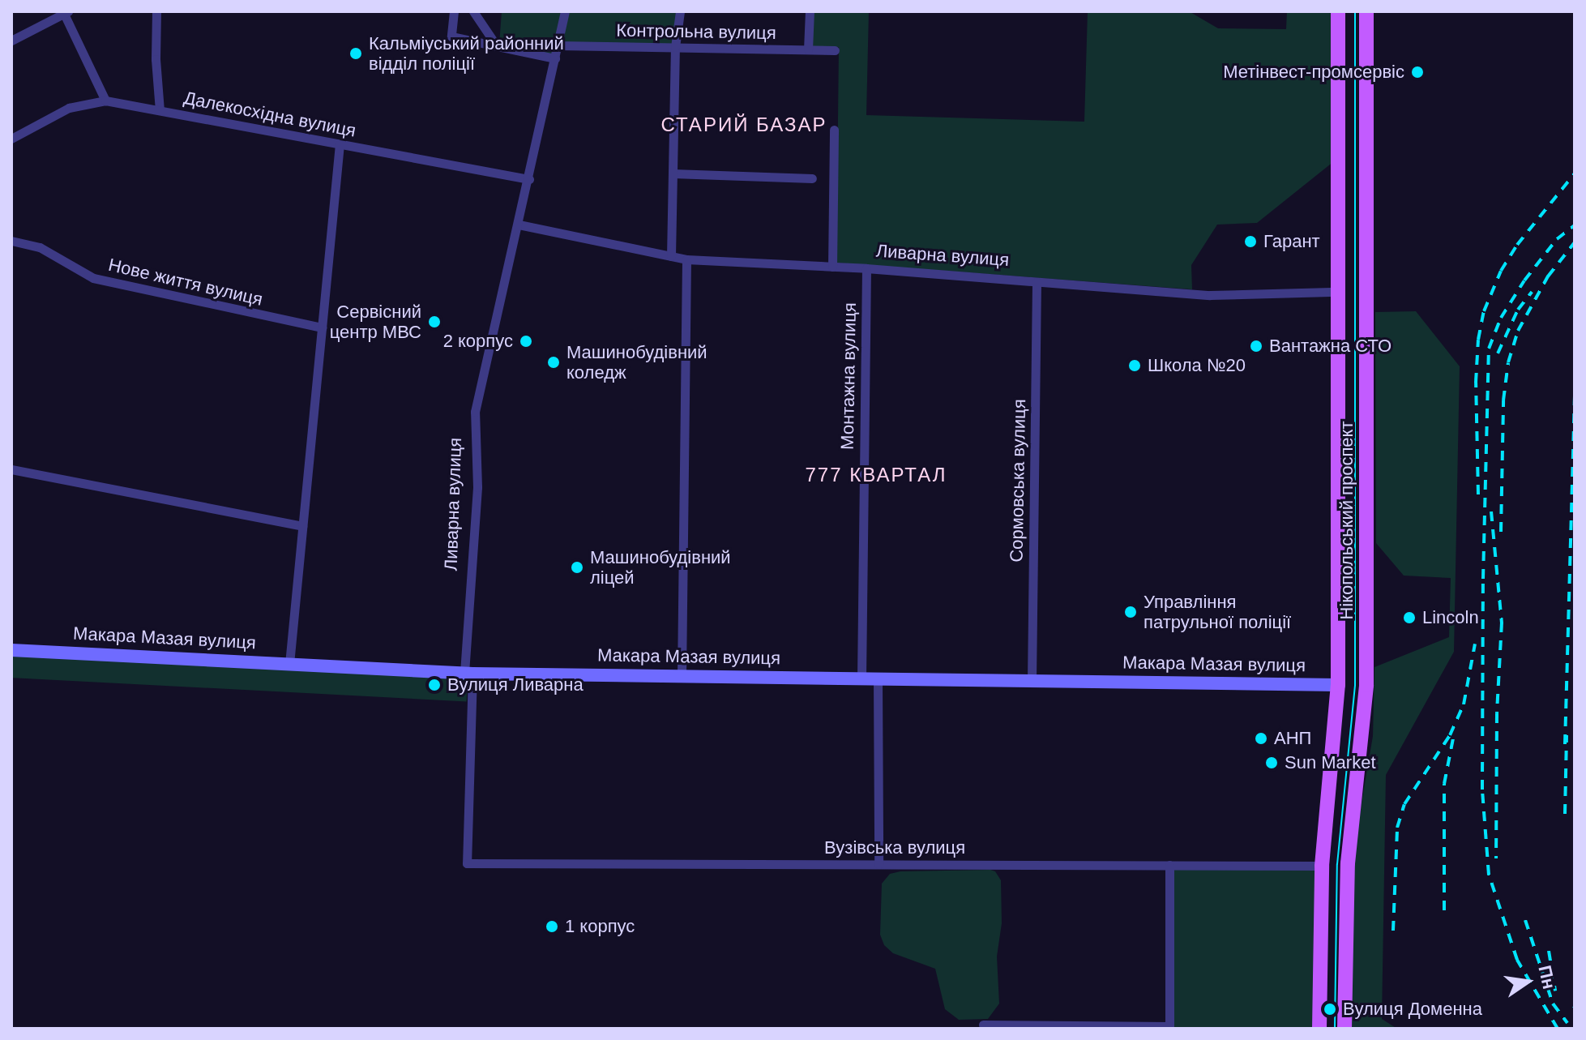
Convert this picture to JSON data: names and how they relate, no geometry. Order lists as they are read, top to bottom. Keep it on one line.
{"streets":{"main road":["Ливарна вулиця","Нікопольський проспект","Макара Мазая вулиця"],"street":["Контрольна вулиця","Далекосхідна вулиця","Нове життя вулиця","Монтажна вулиця","Сормовська вулиця","Вузівська вулиця"]},"crossings":[["Контрольна вулиця","Ливарна вулиця"],["Далекосхідна вулиця","Ливарна вулиця"],["Ливарна вулиця","Монтажна вулиця"],["Ливарна вулиця","Сормовська вулиця"],["Ливарна вулиця","Нікопольський проспект"],["Ливарна вулиця","Макара Мазая вулиця"],["Ливарна вулиця","Вузівська вулиця"],["Монтажна вулиця","Макара Мазая вулиця"],["Сормовська вулиця","Макара Мазая вулиця"],["Нікопольський проспект","Макара Мазая вулиця"],["Нікопольський проспект","Вузівська вулиця"]],"districts":["СТАРИЙ БАЗАР","777 КВАРТАЛ"],"places":["Кальміуський районний відділ поліції","Метінвест-промсервіс","Гарант","Сервісний центр МВС","2 корпус","Вантажна СТО","Машинобудівний коледж","Школа №20","Машинобудівний ліцей","Управління патрульної поліції","Lincoln","Вулиця Ливарна","АНП","Sun Market","1 корпус","Вулиця Доменна"],"north":"right"}
